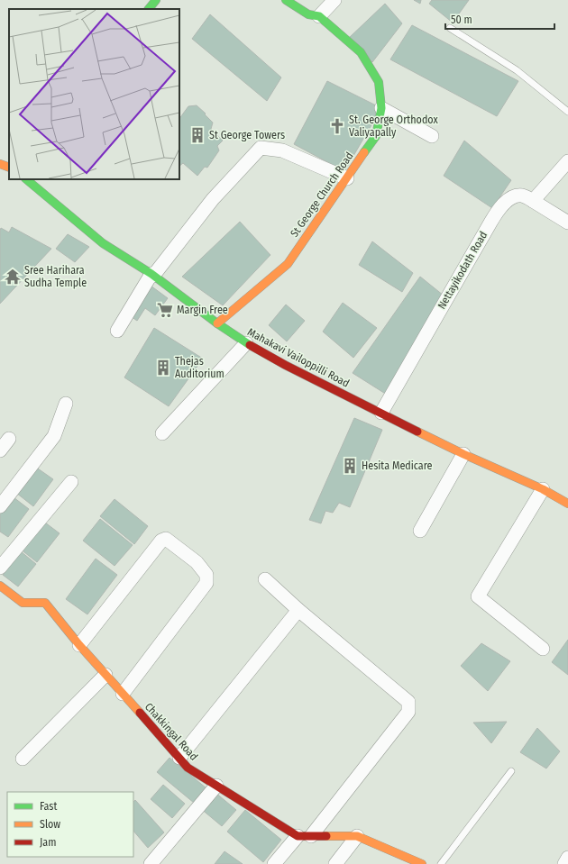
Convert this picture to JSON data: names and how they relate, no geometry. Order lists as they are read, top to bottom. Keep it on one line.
{"streets":{"street":["St George Church Road","Nettayikodath Road","Mahakavi Vailoppilli Road","Chakkingal Road"]},"crossings":[["St George Church Road","Mahakavi Vailoppilli Road"],["Nettayikodath Road","Mahakavi Vailoppilli Road"]],"places":{"church":["St. George Orthodox Valiyapally"],"building":["St George Towers","Thejas Auditorium","Hesita Medicare"],"temple":["Sree Harihara Sudha Temple"],"supermarket":["Margin Free"]},"legend":["Fast","Slow","Jam"],"scale_bar":"50 m"}
